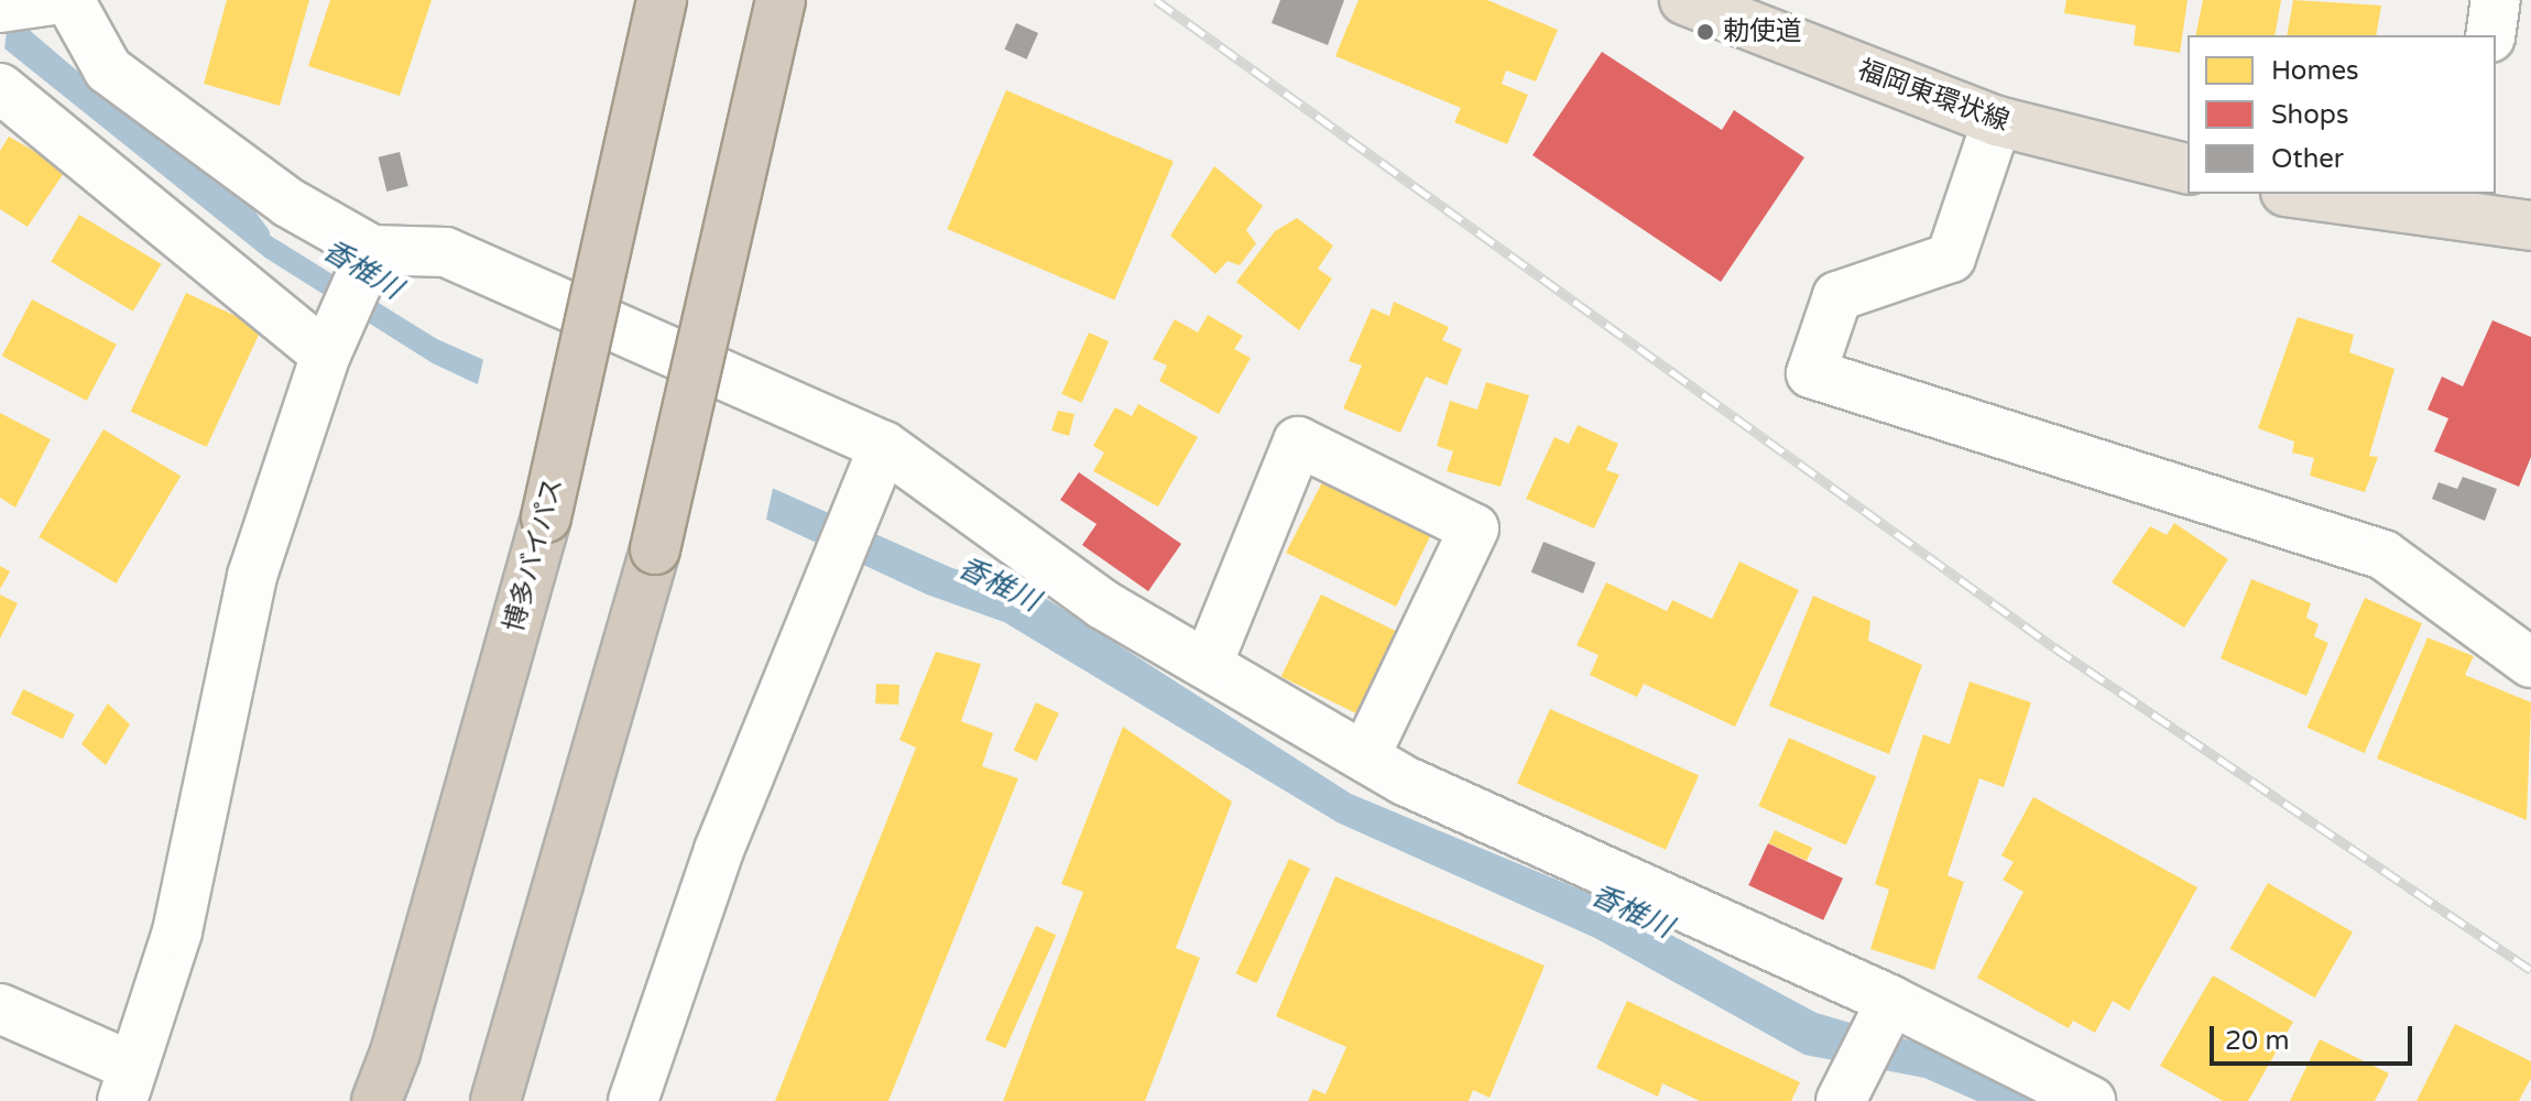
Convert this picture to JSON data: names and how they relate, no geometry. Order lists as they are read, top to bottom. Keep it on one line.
{"streets":{"highway":["博多バイパス"],"main road":["福岡東環状線"]},"water":["香椎川"],"places":["勅使道"],"legend":["Homes","Shops","Other"],"scale_bar":"20 m"}
